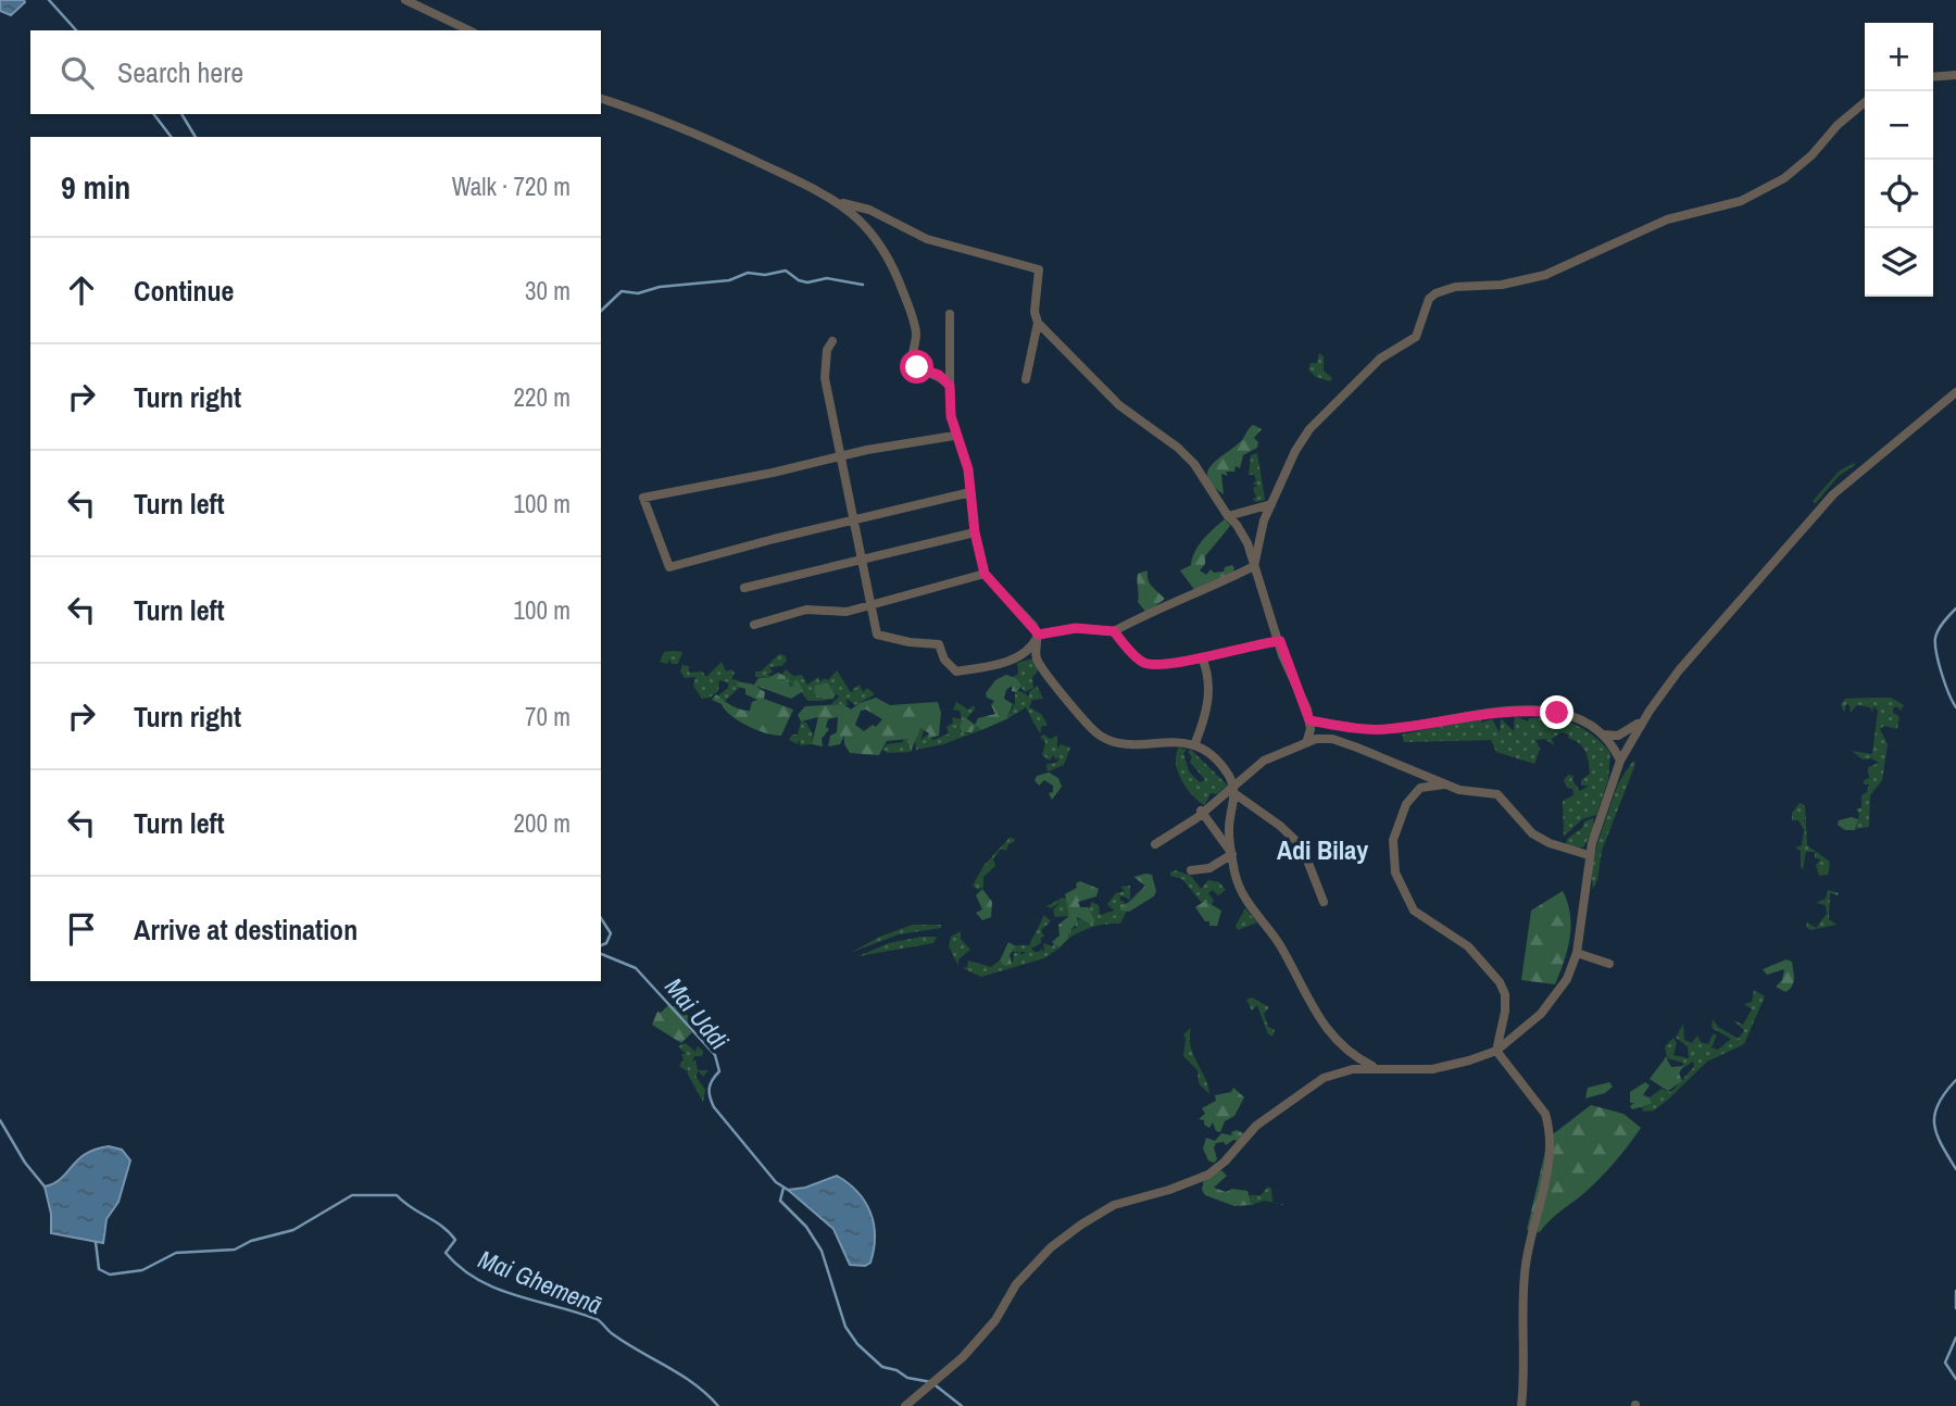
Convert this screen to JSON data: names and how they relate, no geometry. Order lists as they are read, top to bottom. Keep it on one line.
{"districts":["Adi Bilay"],"water":["Mai Uddi","Mai Ghemenā"],"page":{"map_buttons":["+","−"],"search":"Search here","heading":["9 min","Walk · 720 m"],"list":[["Continue","30 m"],["Turn right","220 m"],["Turn left","100 m"],["Turn left","100 m"],["Turn right","70 m"],["Turn left","200 m"],"Arrive at destination"]}}
